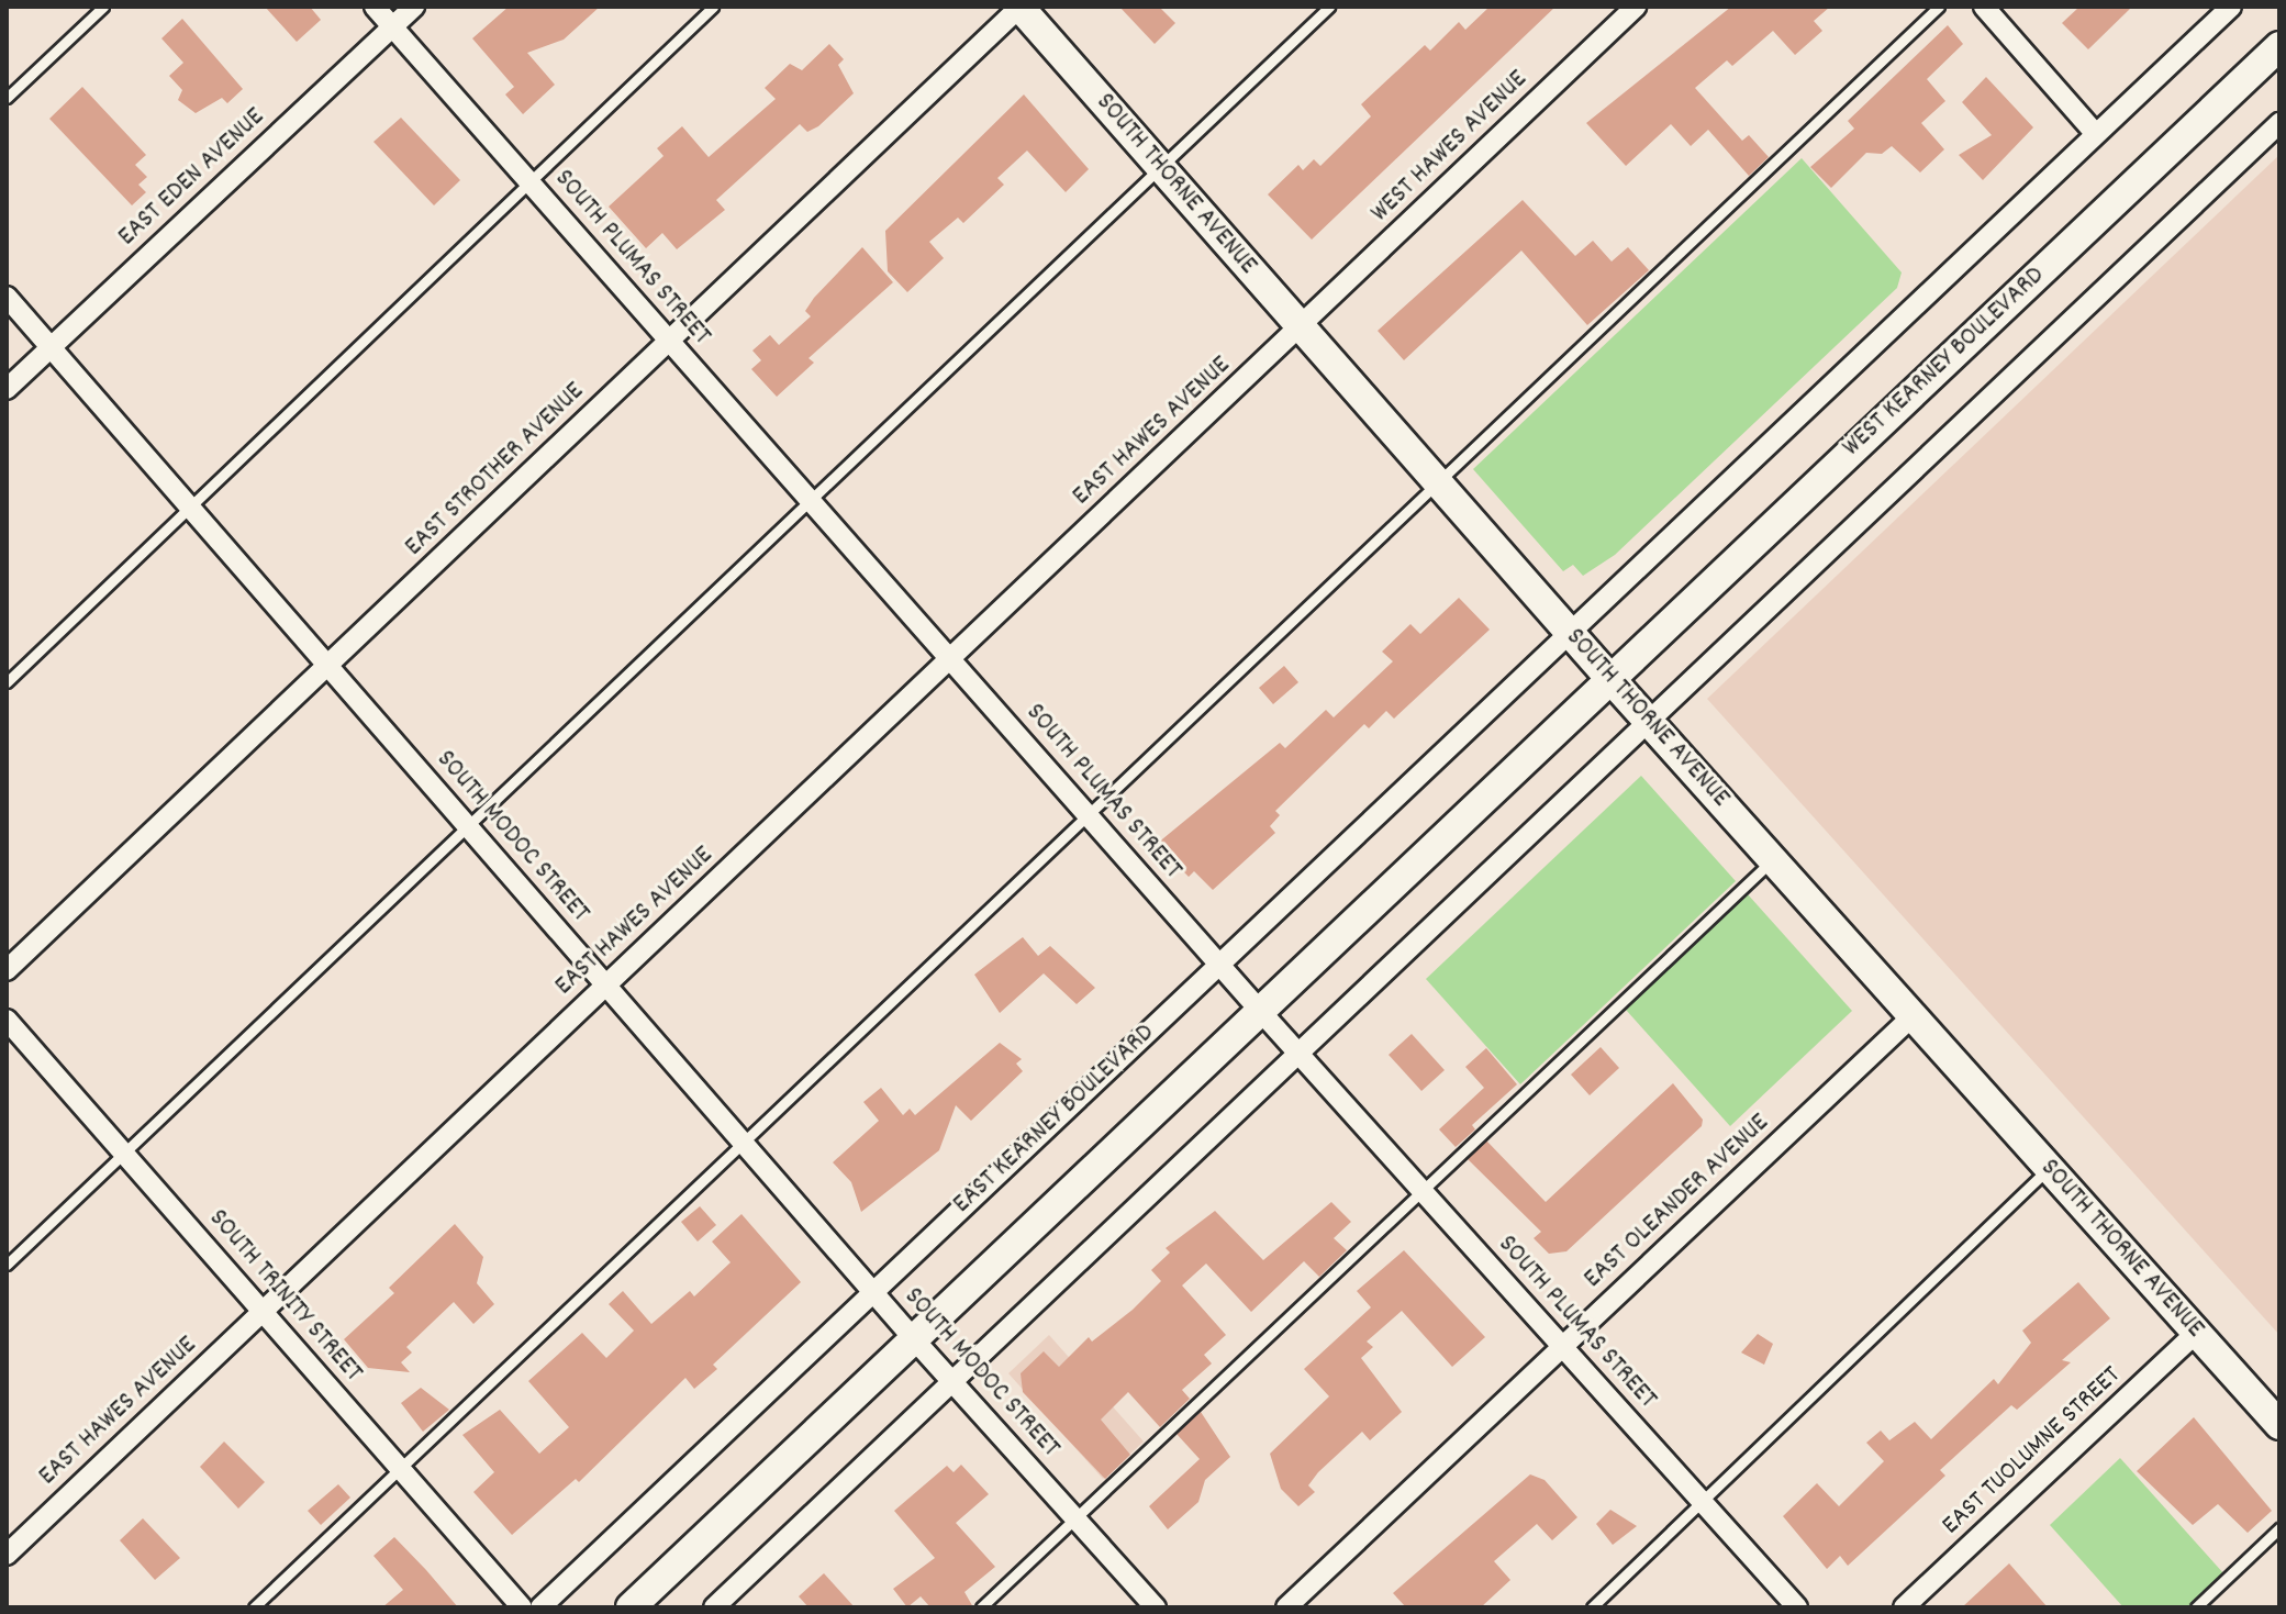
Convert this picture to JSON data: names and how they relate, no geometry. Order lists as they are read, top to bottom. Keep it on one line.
{"streets":{"main road":["SOUTH THORNE AVENUE","WEST KEARNEY BOULEVARD"],"street":["WEST HAWES AVENUE","EAST EDEN AVENUE","SOUTH PLUMAS STREET","EAST HAWES AVENUE","EAST STROTHER AVENUE","SOUTH MODOC STREET","EAST KEARNEY BOULEVARD","EAST OLEANDER AVENUE","SOUTH TRINITY STREET","EAST TUOLUMNE STREET"]},"crossings":[["WEST HAWES AVENUE","SOUTH THORNE AVENUE"],["WEST HAWES AVENUE","EAST HAWES AVENUE"],["EAST EDEN AVENUE","SOUTH PLUMAS STREET"],["EAST EDEN AVENUE","SOUTH MODOC STREET"],["SOUTH THORNE AVENUE","WEST KEARNEY BOULEVARD"],["SOUTH THORNE AVENUE","EAST HAWES AVENUE"],["SOUTH THORNE AVENUE","EAST STROTHER AVENUE"],["SOUTH THORNE AVENUE","EAST KEARNEY BOULEVARD"],["SOUTH THORNE AVENUE","EAST OLEANDER AVENUE"],["SOUTH THORNE AVENUE","EAST TUOLUMNE STREET"],["SOUTH PLUMAS STREET","EAST HAWES AVENUE"],["SOUTH PLUMAS STREET","EAST STROTHER AVENUE"],["SOUTH PLUMAS STREET","EAST KEARNEY BOULEVARD"],["SOUTH PLUMAS STREET","EAST OLEANDER AVENUE"],["EAST HAWES AVENUE","SOUTH MODOC STREET"],["EAST HAWES AVENUE","SOUTH TRINITY STREET"],["EAST STROTHER AVENUE","SOUTH MODOC STREET"],["SOUTH MODOC STREET","EAST KEARNEY BOULEVARD"]]}
